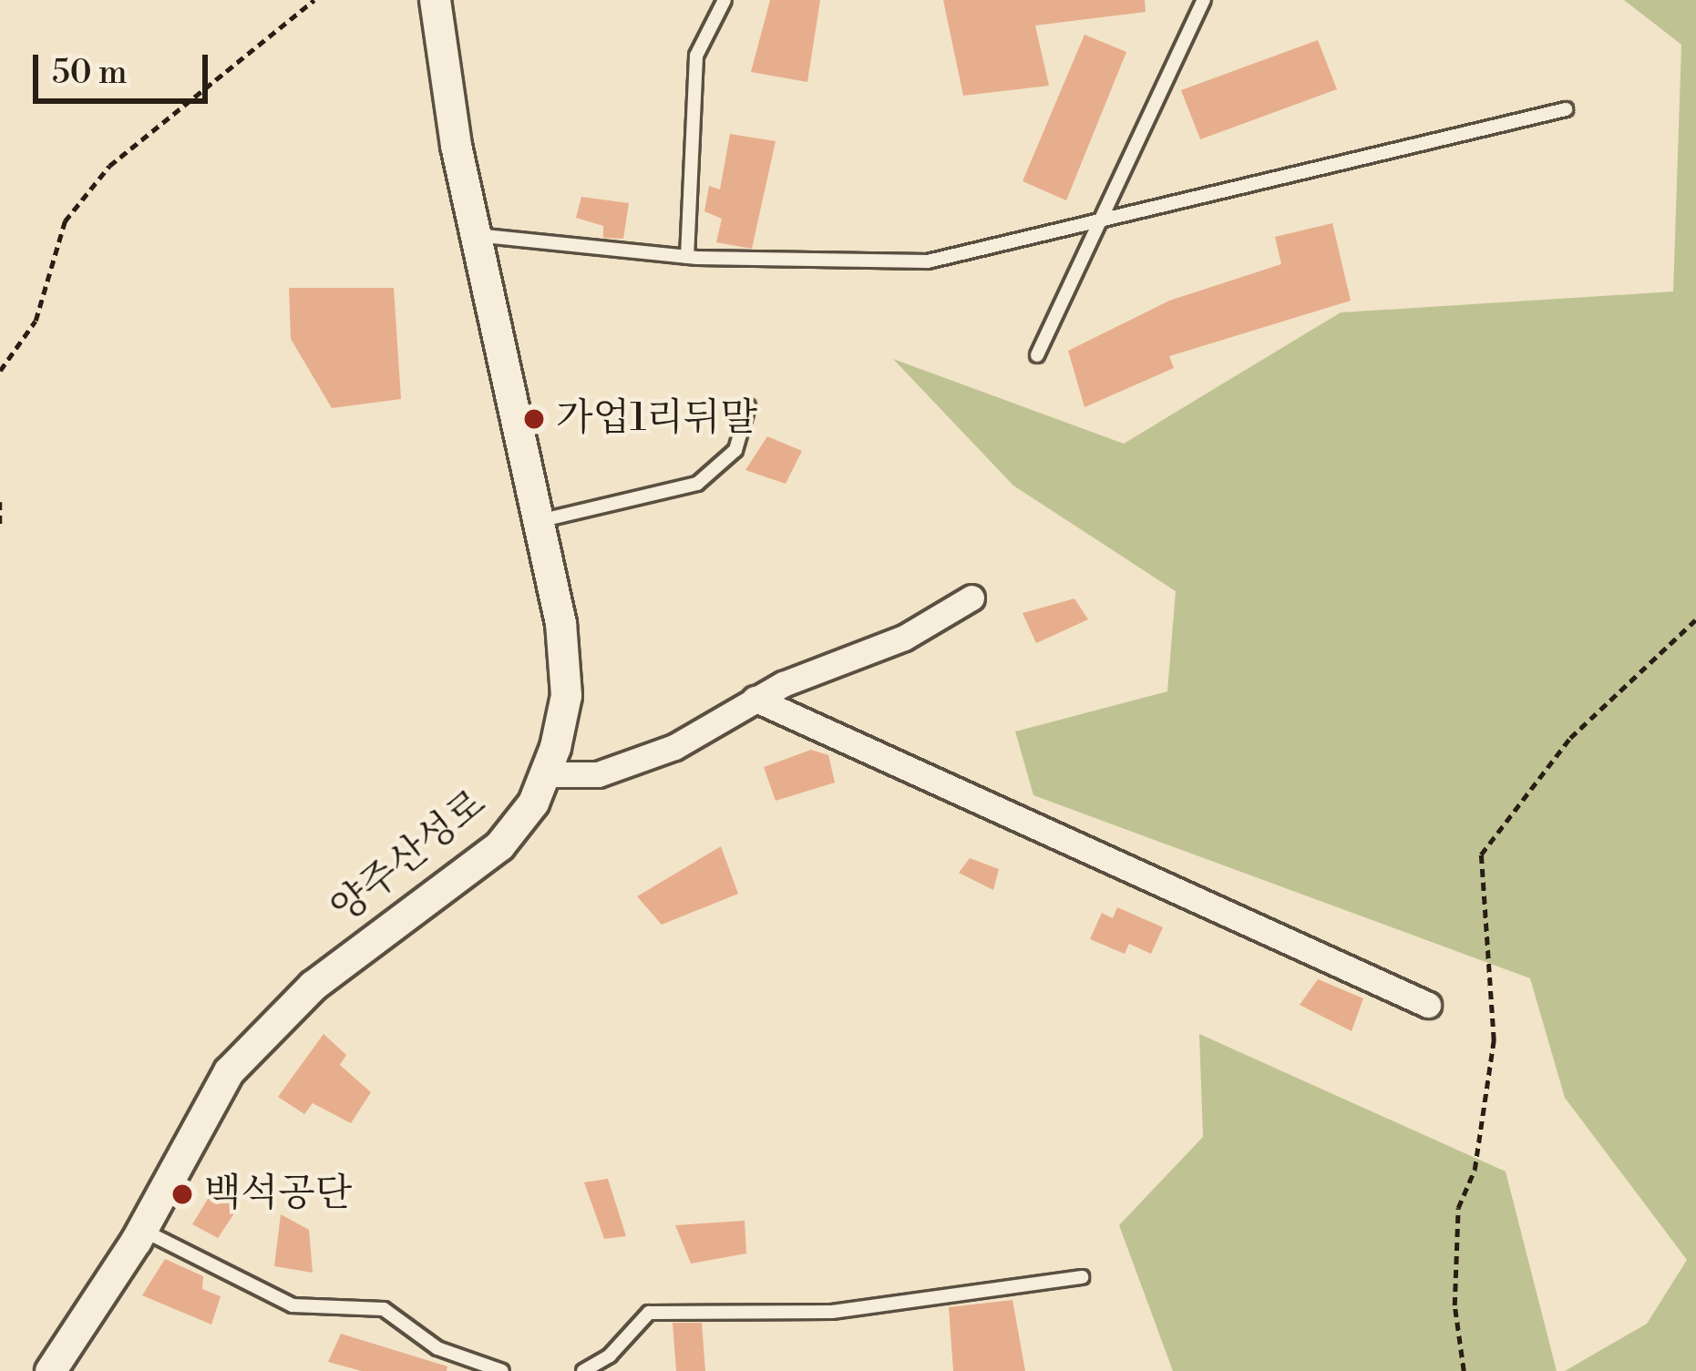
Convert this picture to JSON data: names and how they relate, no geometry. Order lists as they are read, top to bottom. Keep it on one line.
{"streets":{"street":["양주산성로"]},"places":["가업1리뒤말","백석공단"],"scale_bar":"50 m"}
